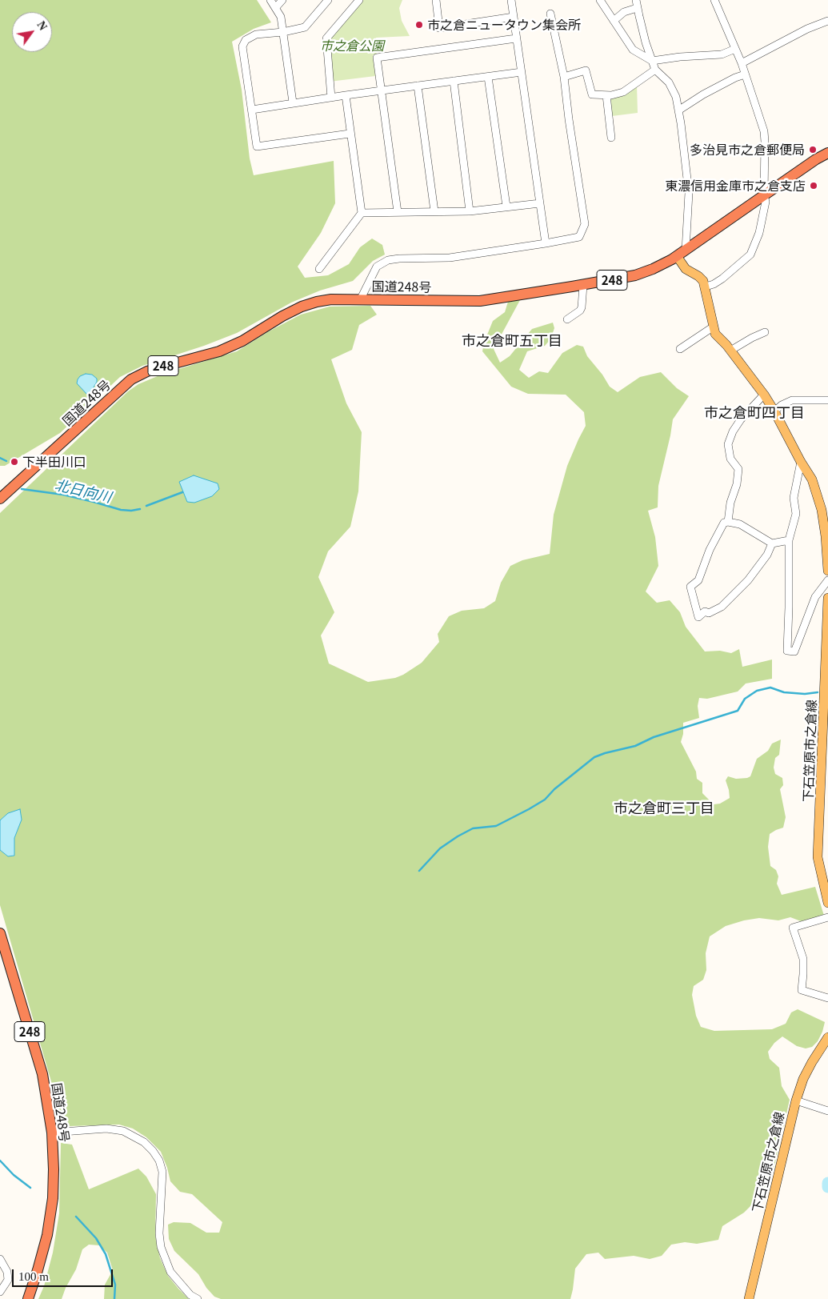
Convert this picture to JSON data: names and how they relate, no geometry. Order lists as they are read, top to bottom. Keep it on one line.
{"streets":{"highway":["248","国道248号"],"main road":["下石笠原市之倉線"]},"districts":["市之倉町五丁目","市之倉町四丁目","市之倉町三丁目"],"water":["北日向川"],"parks":["市之倉公園"],"places":["市之倉ニュータウン集会所","多治見市之倉郵便局","東濃信用金庫市之倉支店","下半田川口"],"scale_bar":"100 m","north":"top right"}
